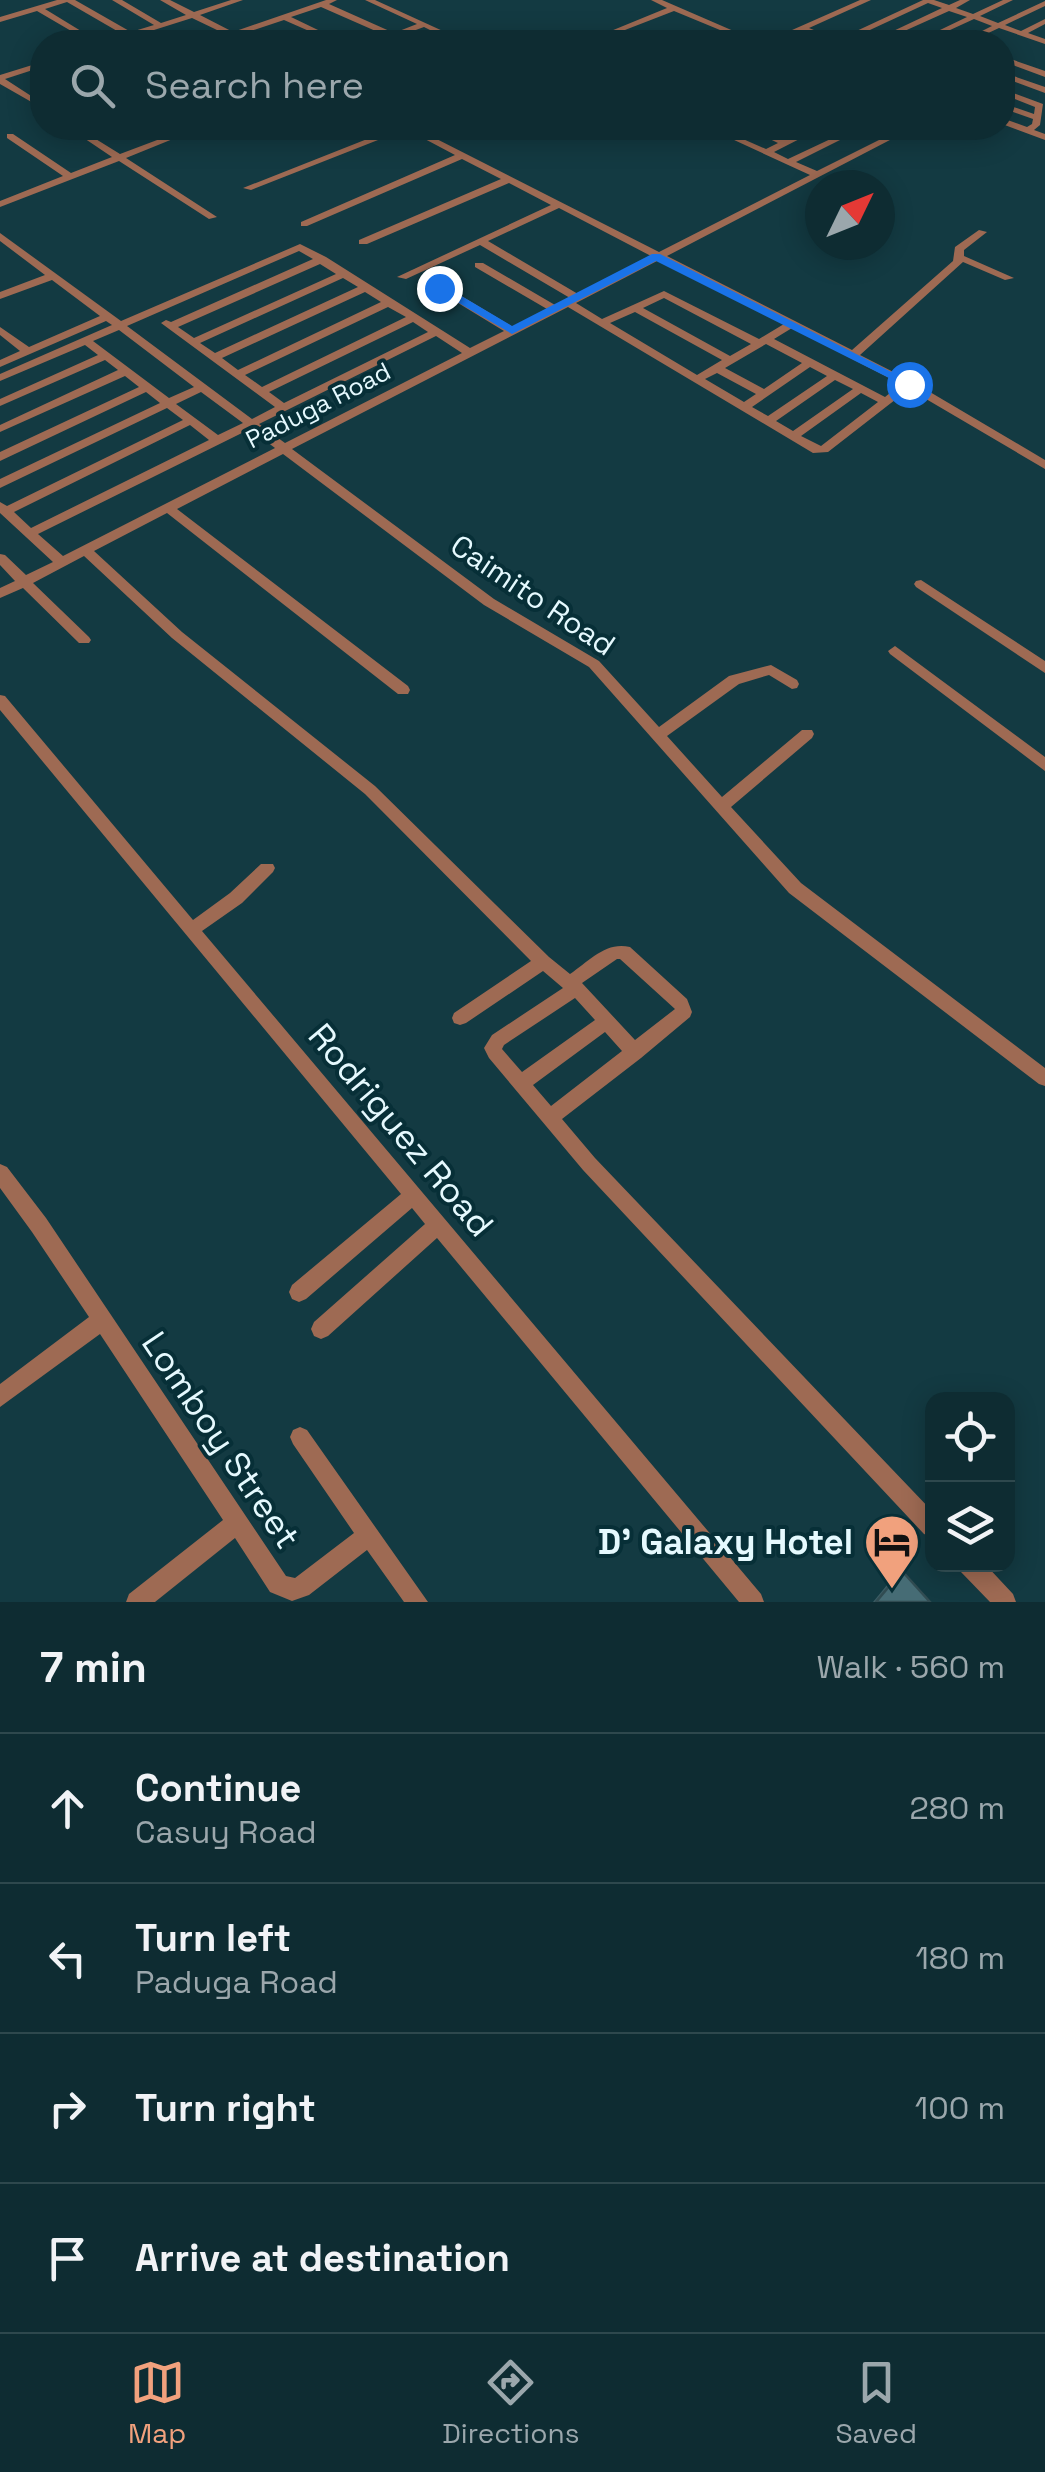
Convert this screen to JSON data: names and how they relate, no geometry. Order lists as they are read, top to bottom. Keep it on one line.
{"streets":{"street":["Paduga Road","Caimito Road","Rodriguez Road","Lomboy Street"]},"crossings":[["Paduga Road","Caimito Road"]],"places":{"hotel":["D' Galaxy Hotel"]},"north":"top right","page":{"search":"Search here","heading":["7 min","Walk · 560 m"],"list":[["Continue","Casuy Road","280 m"],["Turn left","Paduga Road","180 m"],["Turn right","100 m"],"Arrive at destination"],"nav":["Map","Directions","Saved"]}}
